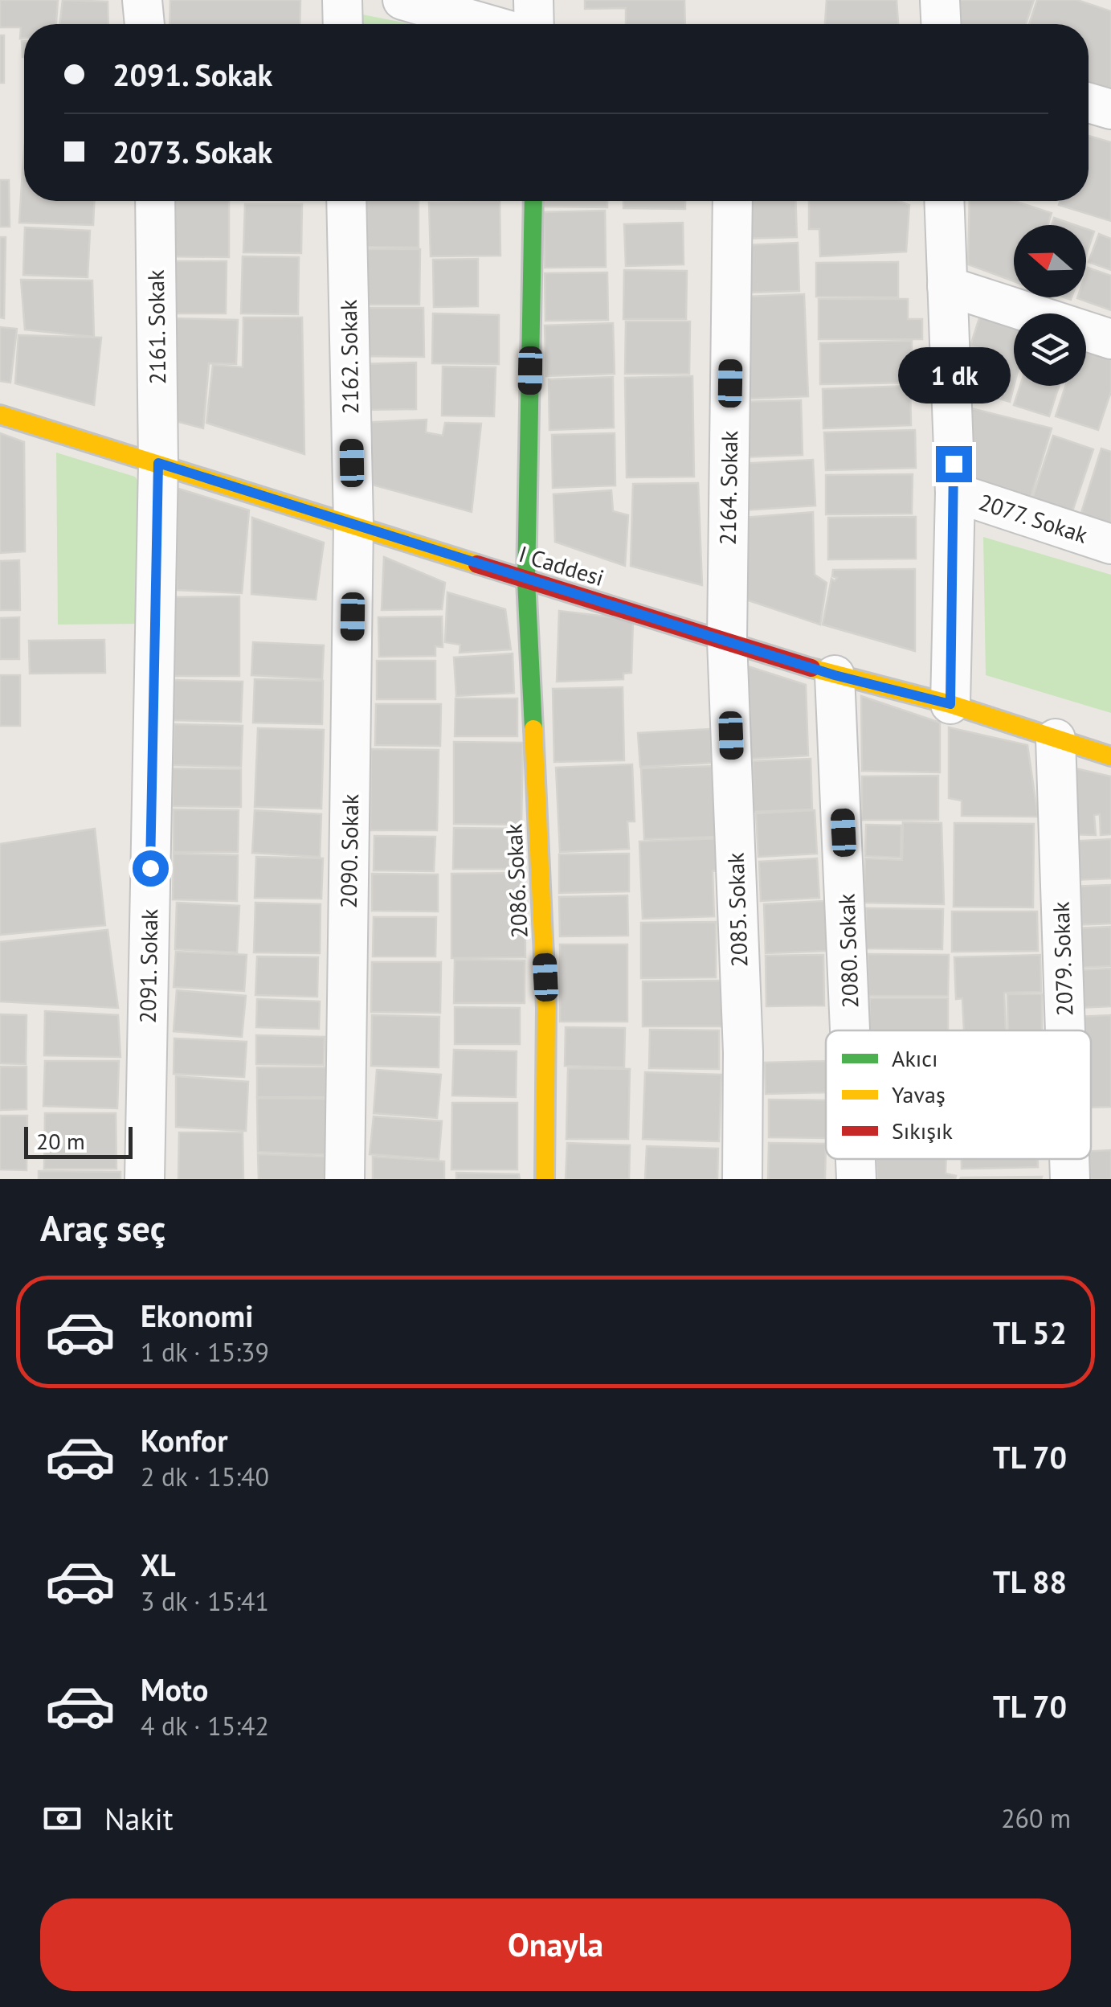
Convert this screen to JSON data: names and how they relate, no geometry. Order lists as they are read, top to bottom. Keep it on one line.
{"streets":{"street":["2161. Sokak","2162. Sokak","2164. Sokak","2077. Sokak","I Caddesi","2090. Sokak","2086. Sokak","2085. Sokak","2080. Sokak","2079. Sokak","2091. Sokak"]},"crossings":[["2161. Sokak","I Caddesi"],["2161. Sokak","2091. Sokak"],["2162. Sokak","I Caddesi"],["2162. Sokak","2090. Sokak"],["2164. Sokak","I Caddesi"],["2164. Sokak","2085. Sokak"],["I Caddesi","2090. Sokak"],["I Caddesi","2086. Sokak"],["I Caddesi","2085. Sokak"],["I Caddesi","2080. Sokak"],["I Caddesi","2079. Sokak"],["I Caddesi","2091. Sokak"]],"legend":["Akıcı","Yavaş","Sıkışık"],"scale_bar":"20 m","north":"left","page":{"banner":["2091. Sokak","2073. Sokak"],"bubble":"1 dk","scale":"20 m","heading":"Araç seç","list":[{"name":"Ekonomi","note":"1 dk · 15:39","value":"TL 52"},{"name":"Konfor","note":"2 dk · 15:40","value":"TL 70"},{"name":"XL","note":"3 dk · 15:41","value":"TL 88"},{"name":"Moto","note":"4 dk · 15:42","value":"TL 70"}],"pay":["Nakit","260 m"],"buttons":"Onayla"}}
